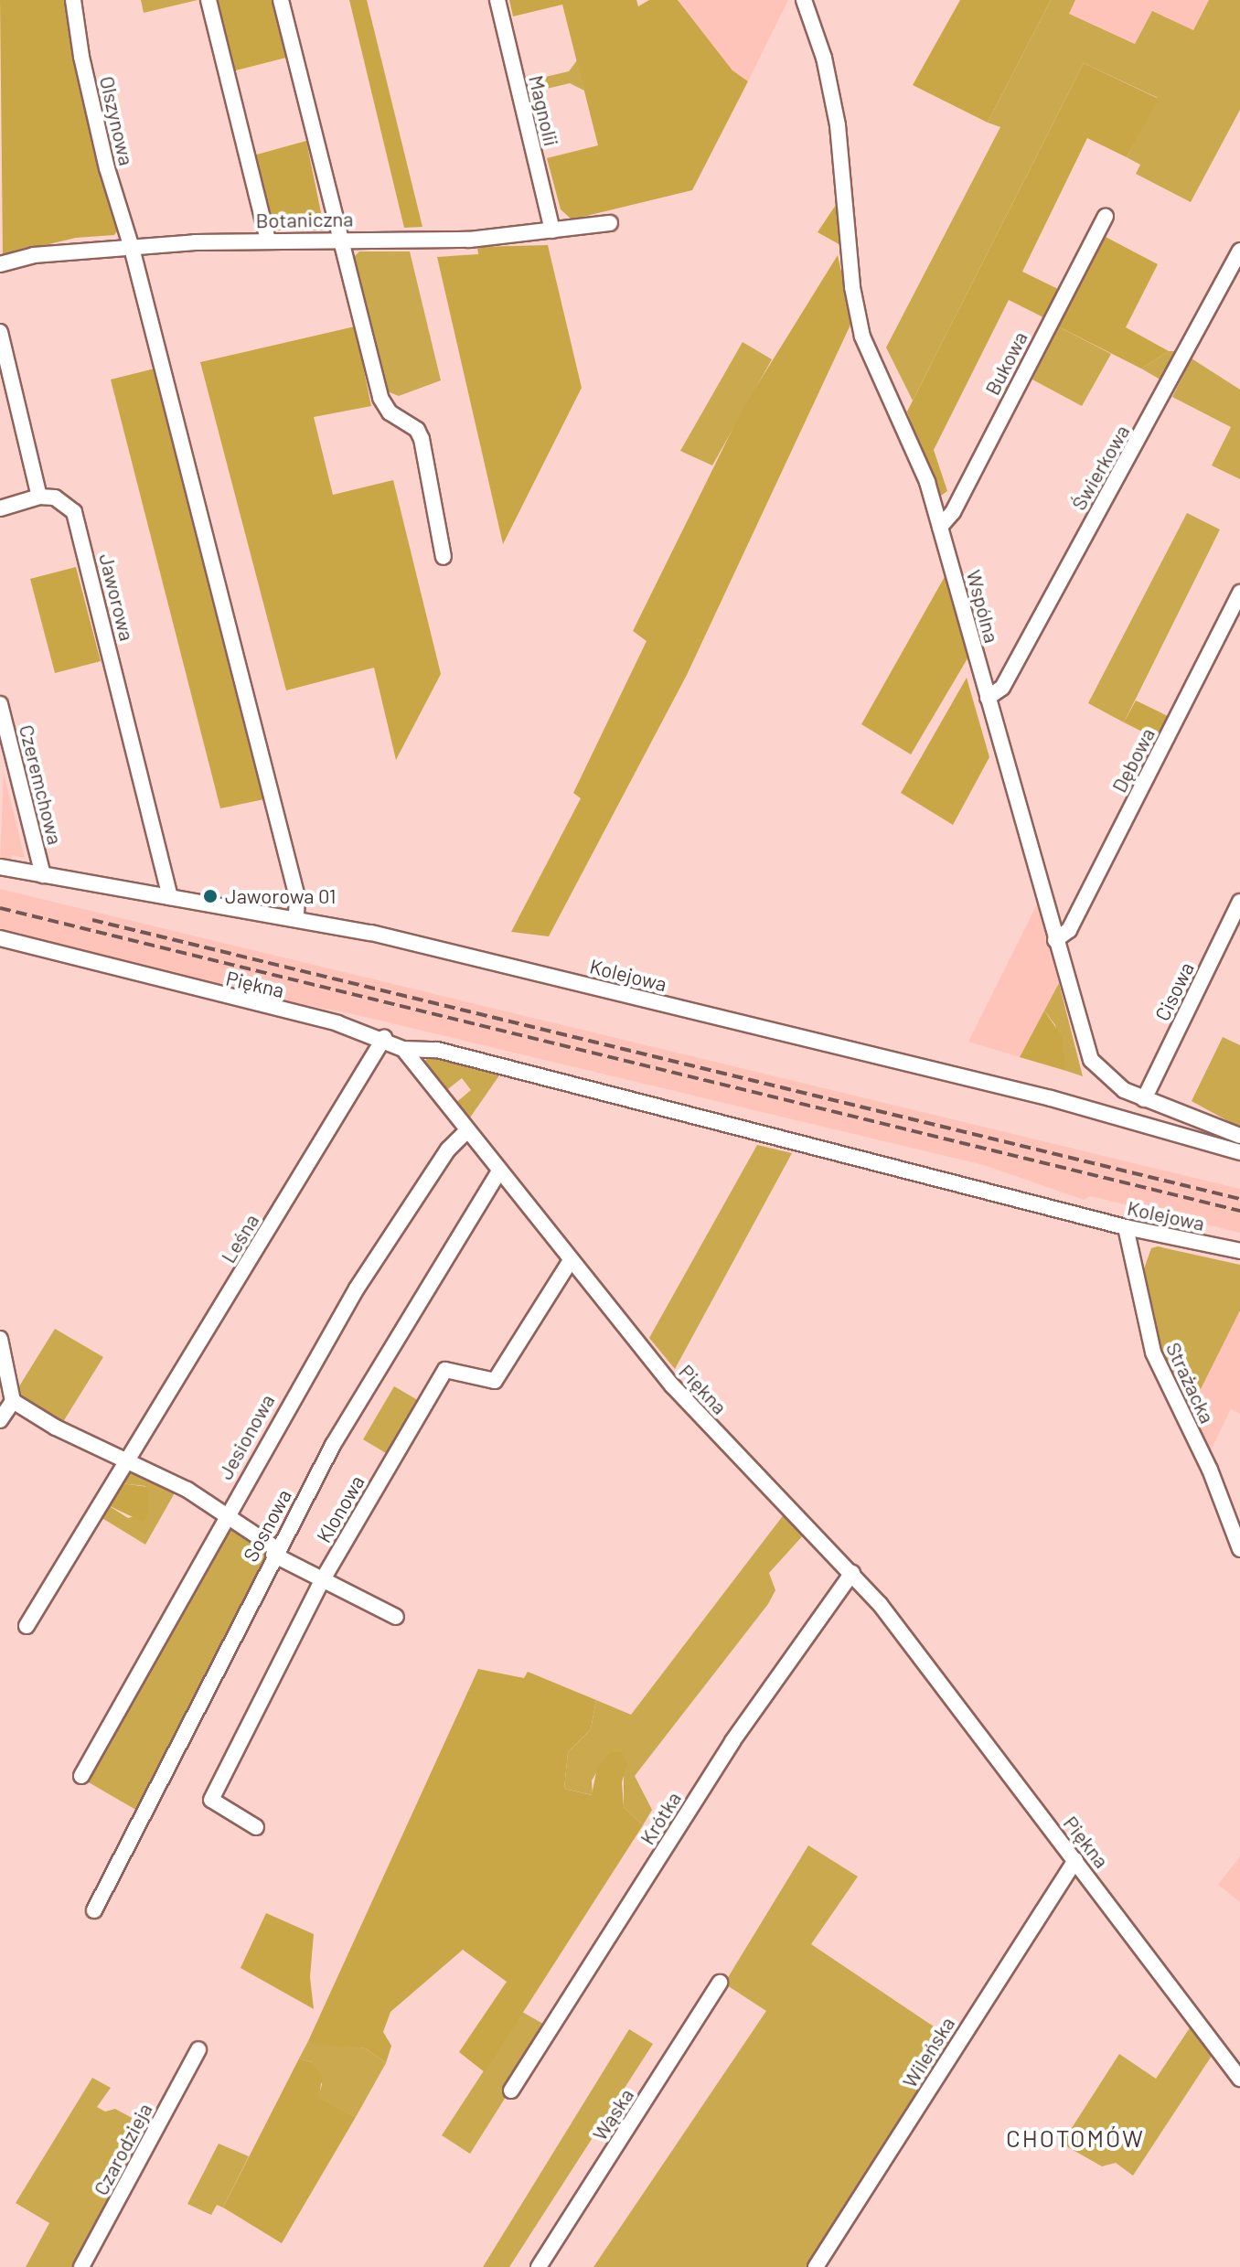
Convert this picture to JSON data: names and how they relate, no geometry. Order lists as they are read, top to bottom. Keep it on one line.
{"streets":{"street":["Magnolii","Olszynowa","Botaniczna","Bukowa","Świerkowa","Jaworowa","Wspólna","Dębowa","Czeremchowa","Kolejowa","Piękna","Cisowa","Leśna","Strażacka","Jesionowa","Klonowa","Sosnowa","Krótka","Wileńska","Wąska","Czarodzieja"]},"crossings":[["Magnolii","Botaniczna"],["Olszynowa","Botaniczna"],["Olszynowa","Kolejowa"],["Bukowa","Wspólna"],["Świerkowa","Wspólna"],["Jaworowa","Kolejowa"],["Wspólna","Dębowa"],["Wspólna","Cisowa"],["Czeremchowa","Kolejowa"],["Kolejowa","Piękna"],["Kolejowa","Strażacka"],["Piękna","Leśna"],["Piękna","Jesionowa"],["Piękna","Klonowa"],["Piękna","Sosnowa"],["Piękna","Krótka"],["Piękna","Wileńska"]],"districts":["CHOTOMÓW"],"places":["Jaworowa 01"]}
